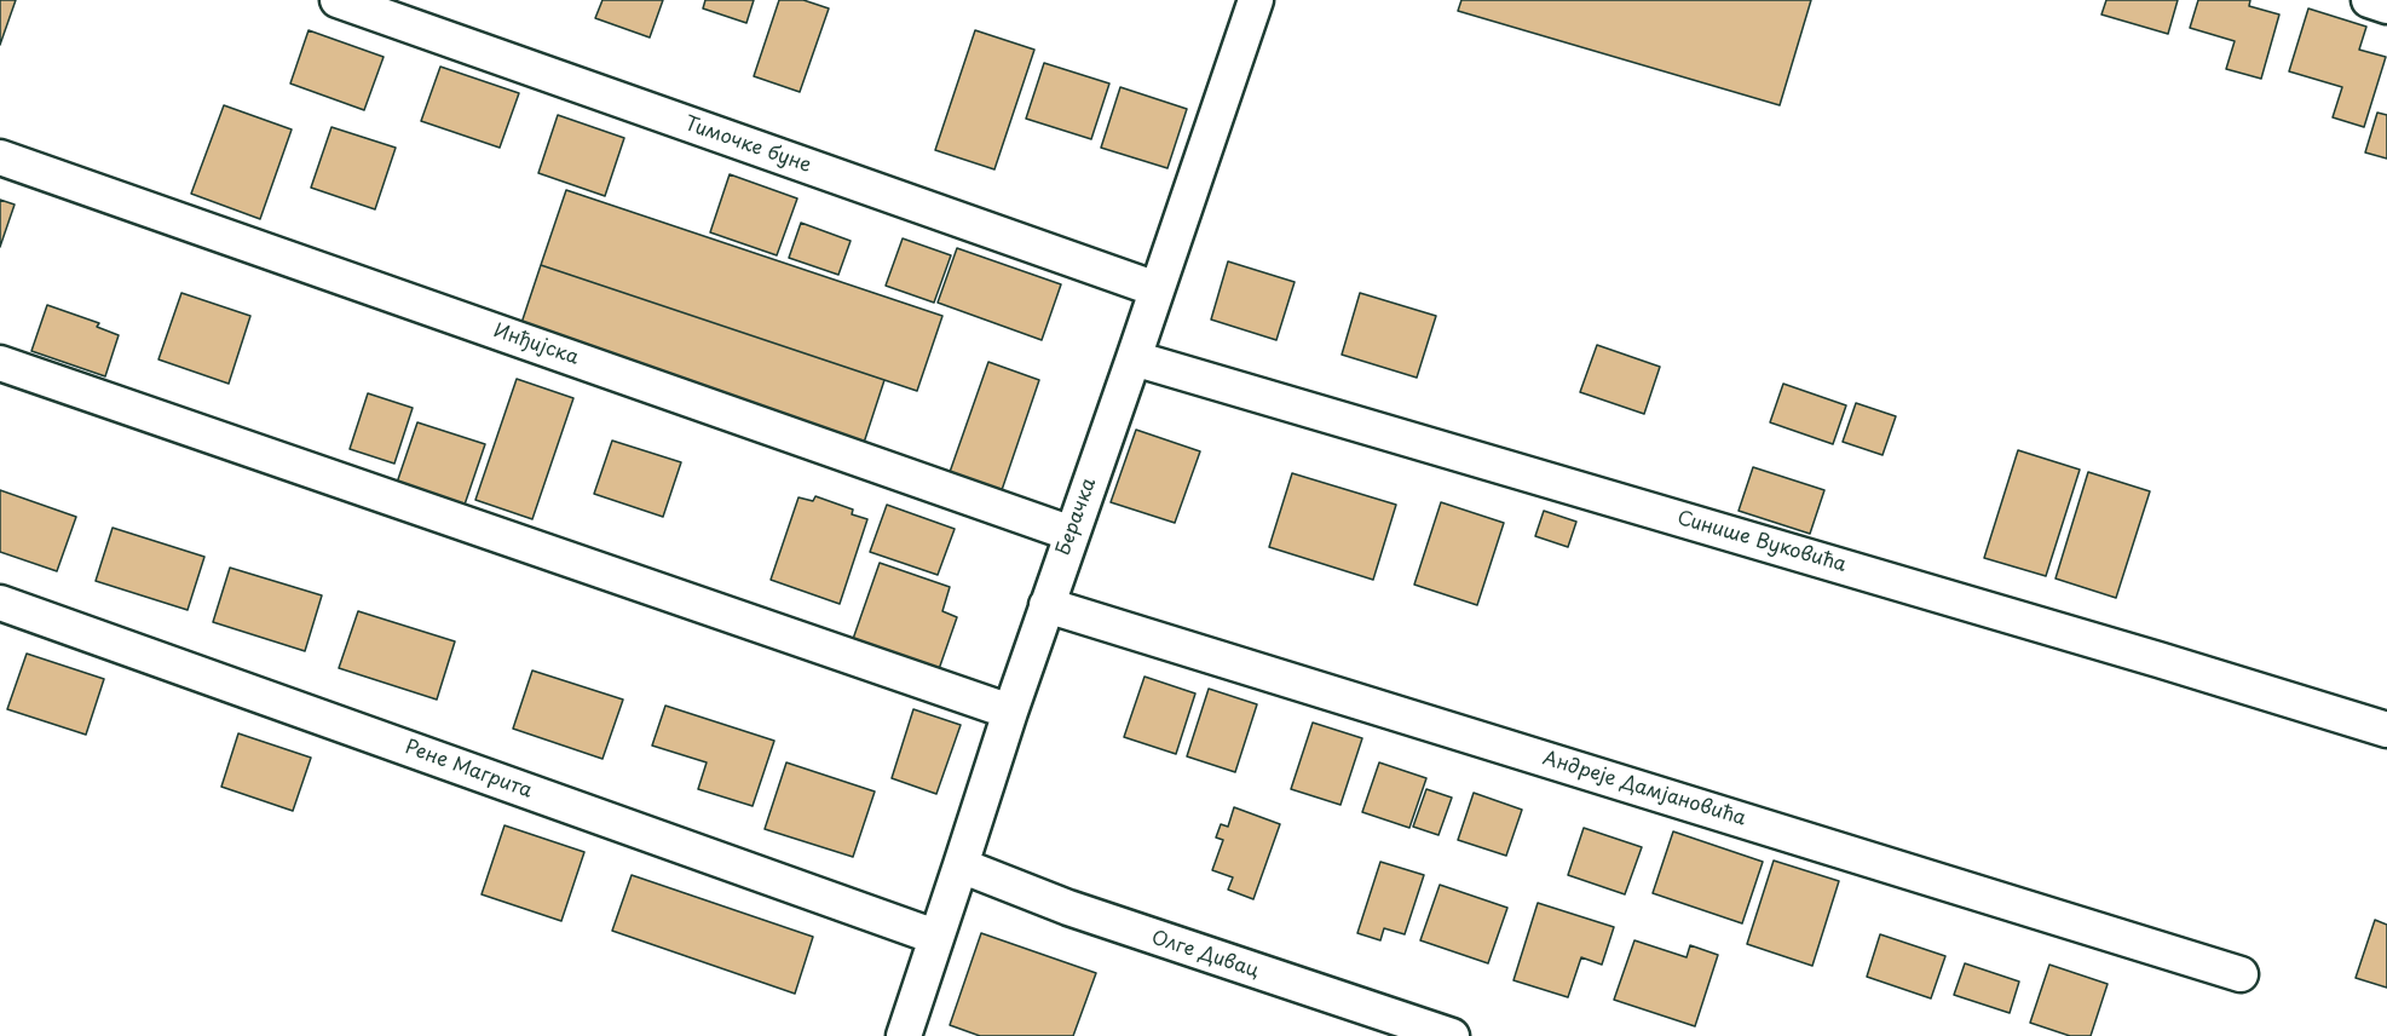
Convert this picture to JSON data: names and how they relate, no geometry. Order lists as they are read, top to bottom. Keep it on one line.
{"streets":{"street":["Тимочке буне","Инђијска","Берачка","Синише Вуковића","Рене Магрита","Андреје Дамјановића","Олге Дивац"]},"crossings":[["Тимочке буне","Берачка"],["Инђијска","Берачка"],["Берачка","Синише Вуковића"],["Берачка","Рене Магрита"],["Берачка","Андреје Дамјановића"],["Берачка","Олге Дивац"]]}
